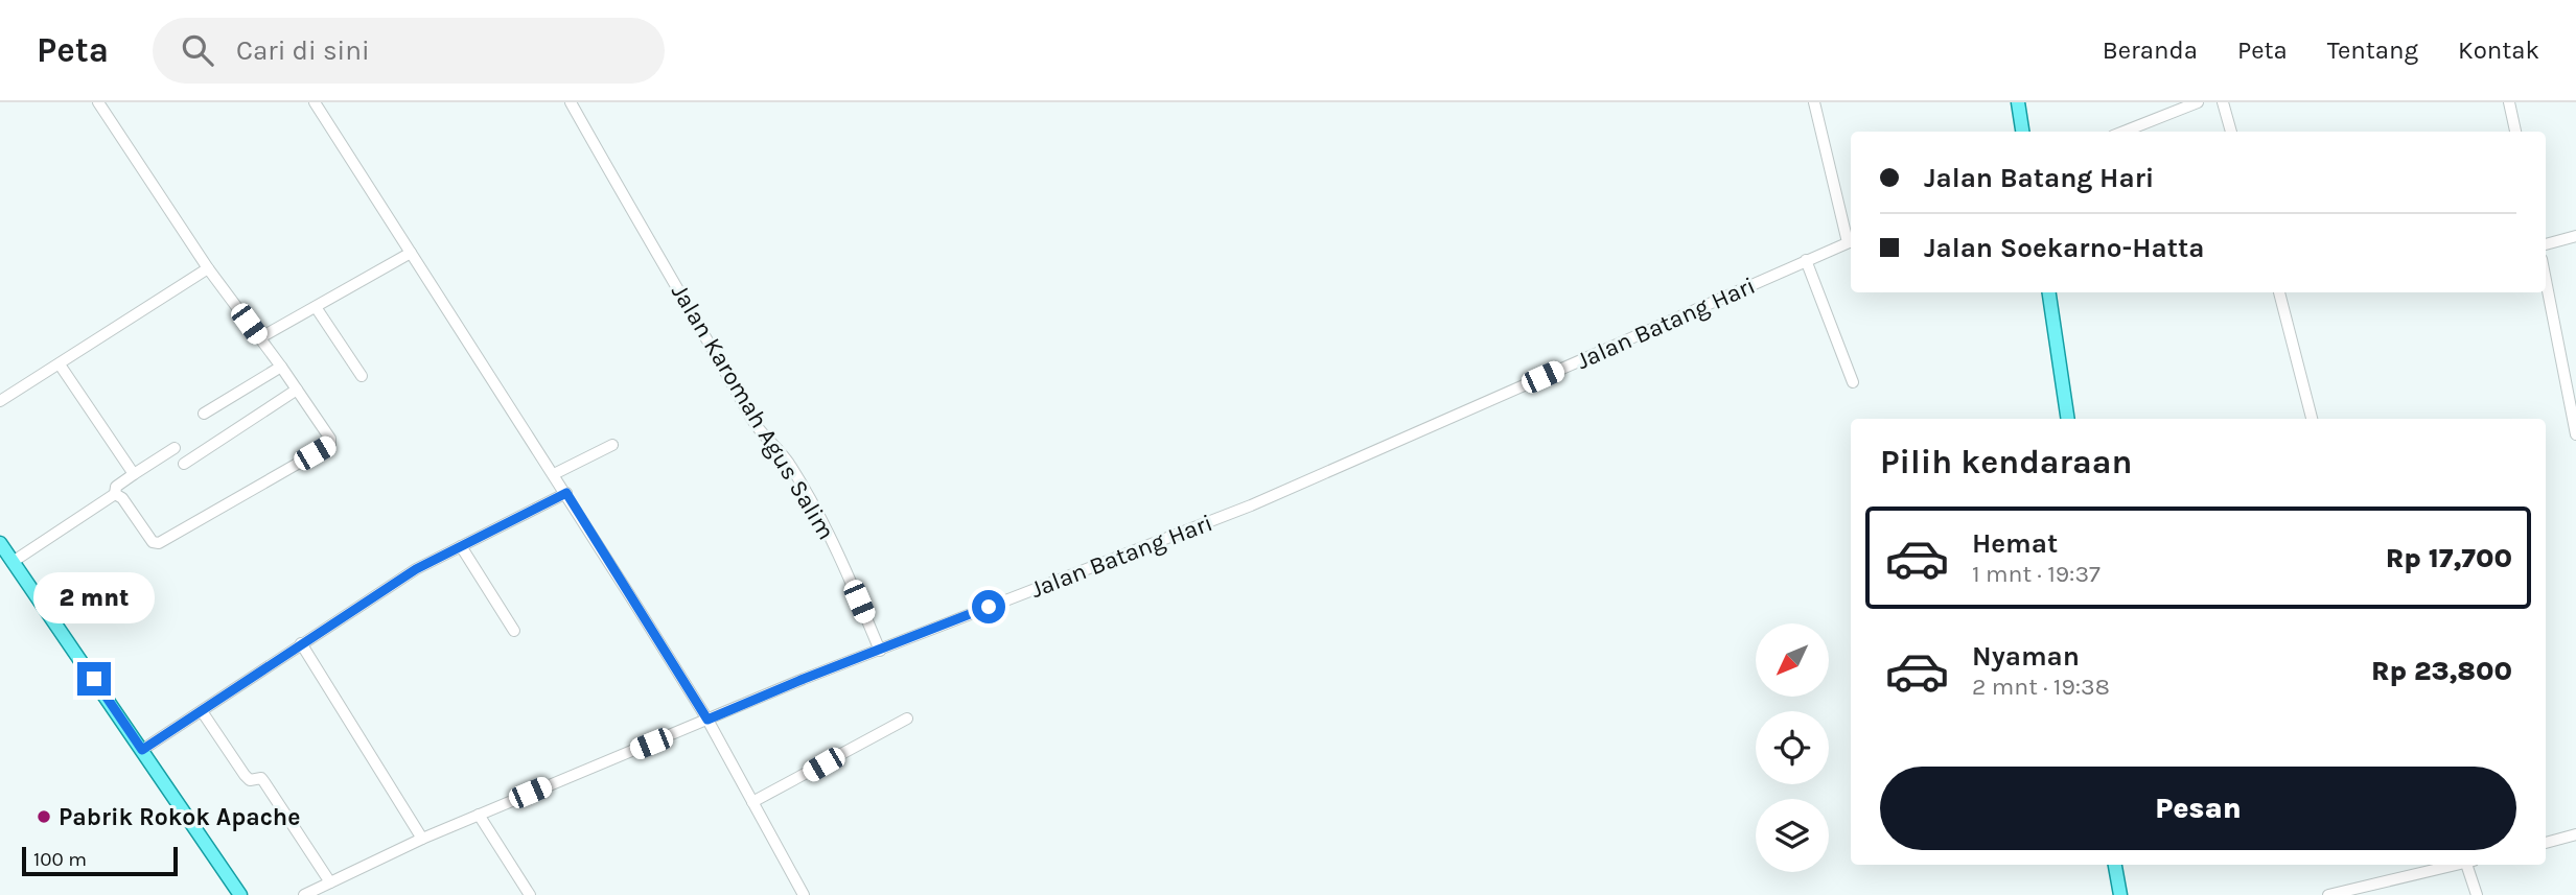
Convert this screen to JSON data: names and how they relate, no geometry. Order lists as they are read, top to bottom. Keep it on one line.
{"streets":{"street":["Jalan Batang Hari","Jalan Karomah Agus Salim"]},"crossings":[["Jalan Batang Hari","Jalan Karomah Agus Salim"]],"places":["Pabrik Rokok Apache"],"scale_bar":"100 m","north":"bottom left","page":{"header":"Peta","search":"Cari di sini","nav":["Beranda","Peta","Tentang","Kontak"],"banner":["Jalan Batang Hari","Jalan Soekarno-Hatta"],"heading":"Pilih kendaraan","list":[{"name":"Hemat","note":"1 mnt · 19:37","value":"Rp 17,700"},{"name":"Nyaman","note":"2 mnt · 19:38","value":"Rp 23,800"}],"bubble":"2 mnt","buttons":"Pesan","scale":"100 m"}}
